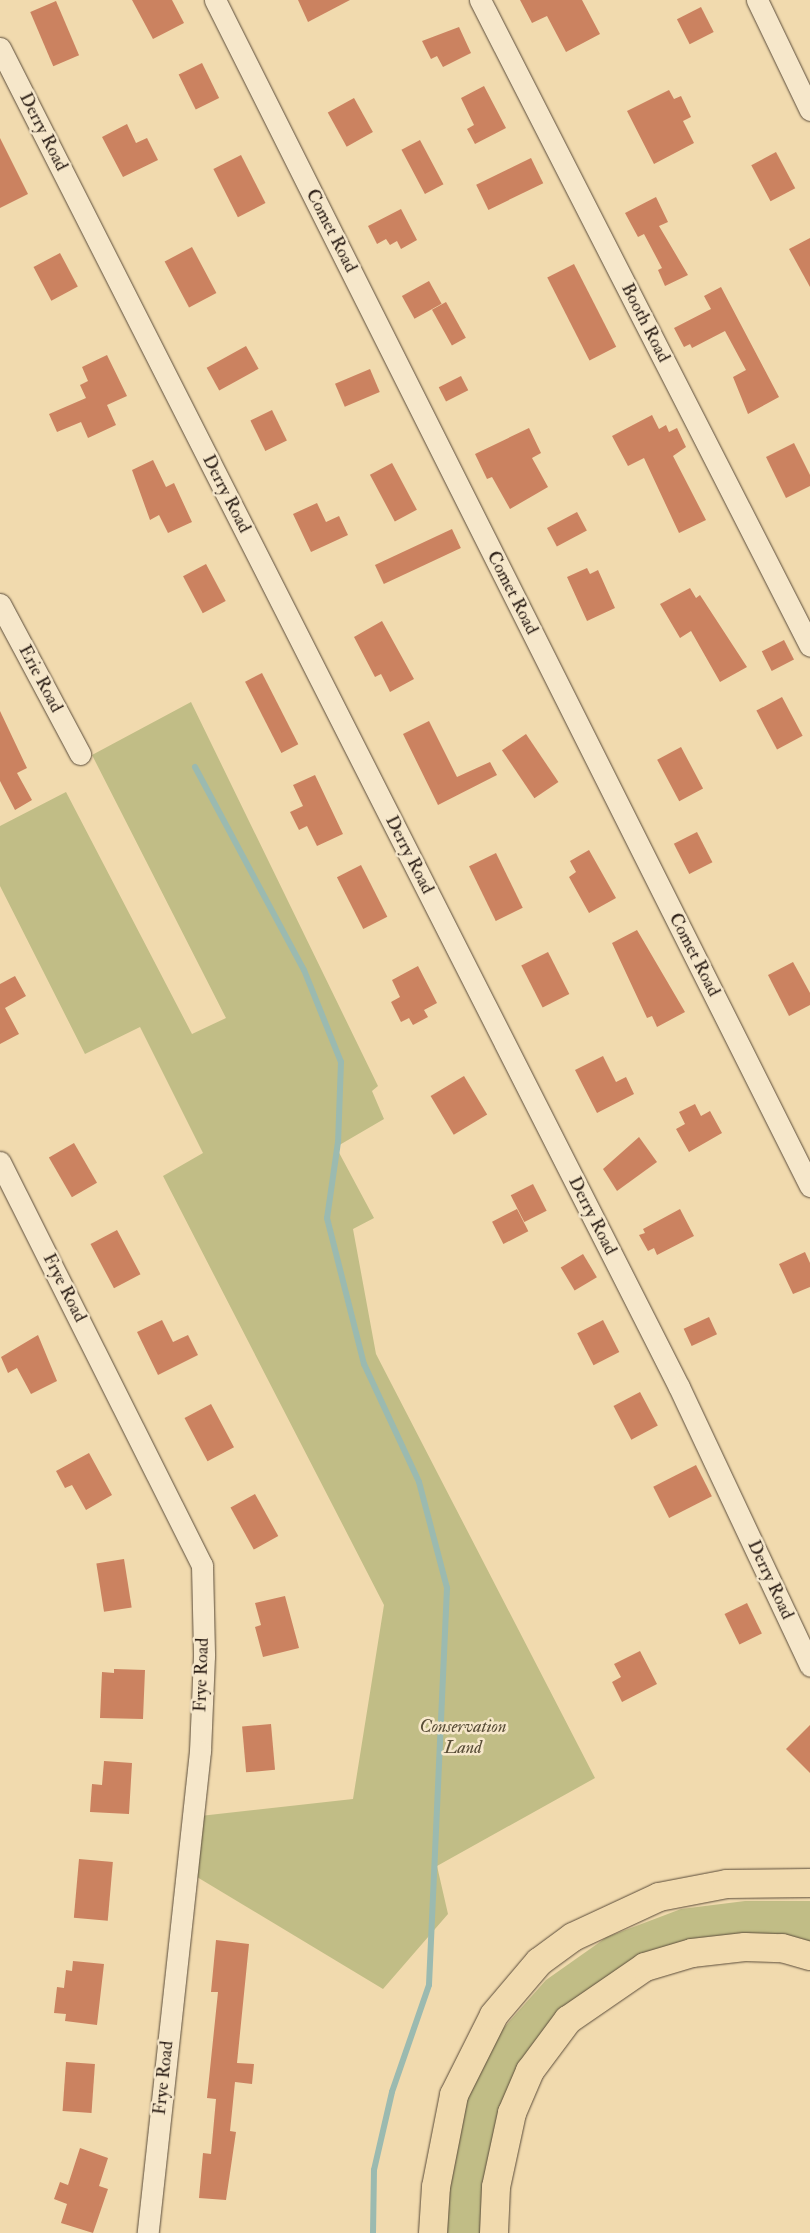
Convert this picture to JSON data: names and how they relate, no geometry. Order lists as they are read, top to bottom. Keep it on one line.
{"streets":{"street":["Derry Road","Comet Road","Booth Road","Erie Road","Frye Road"]},"parks":["Conservation Land"]}
